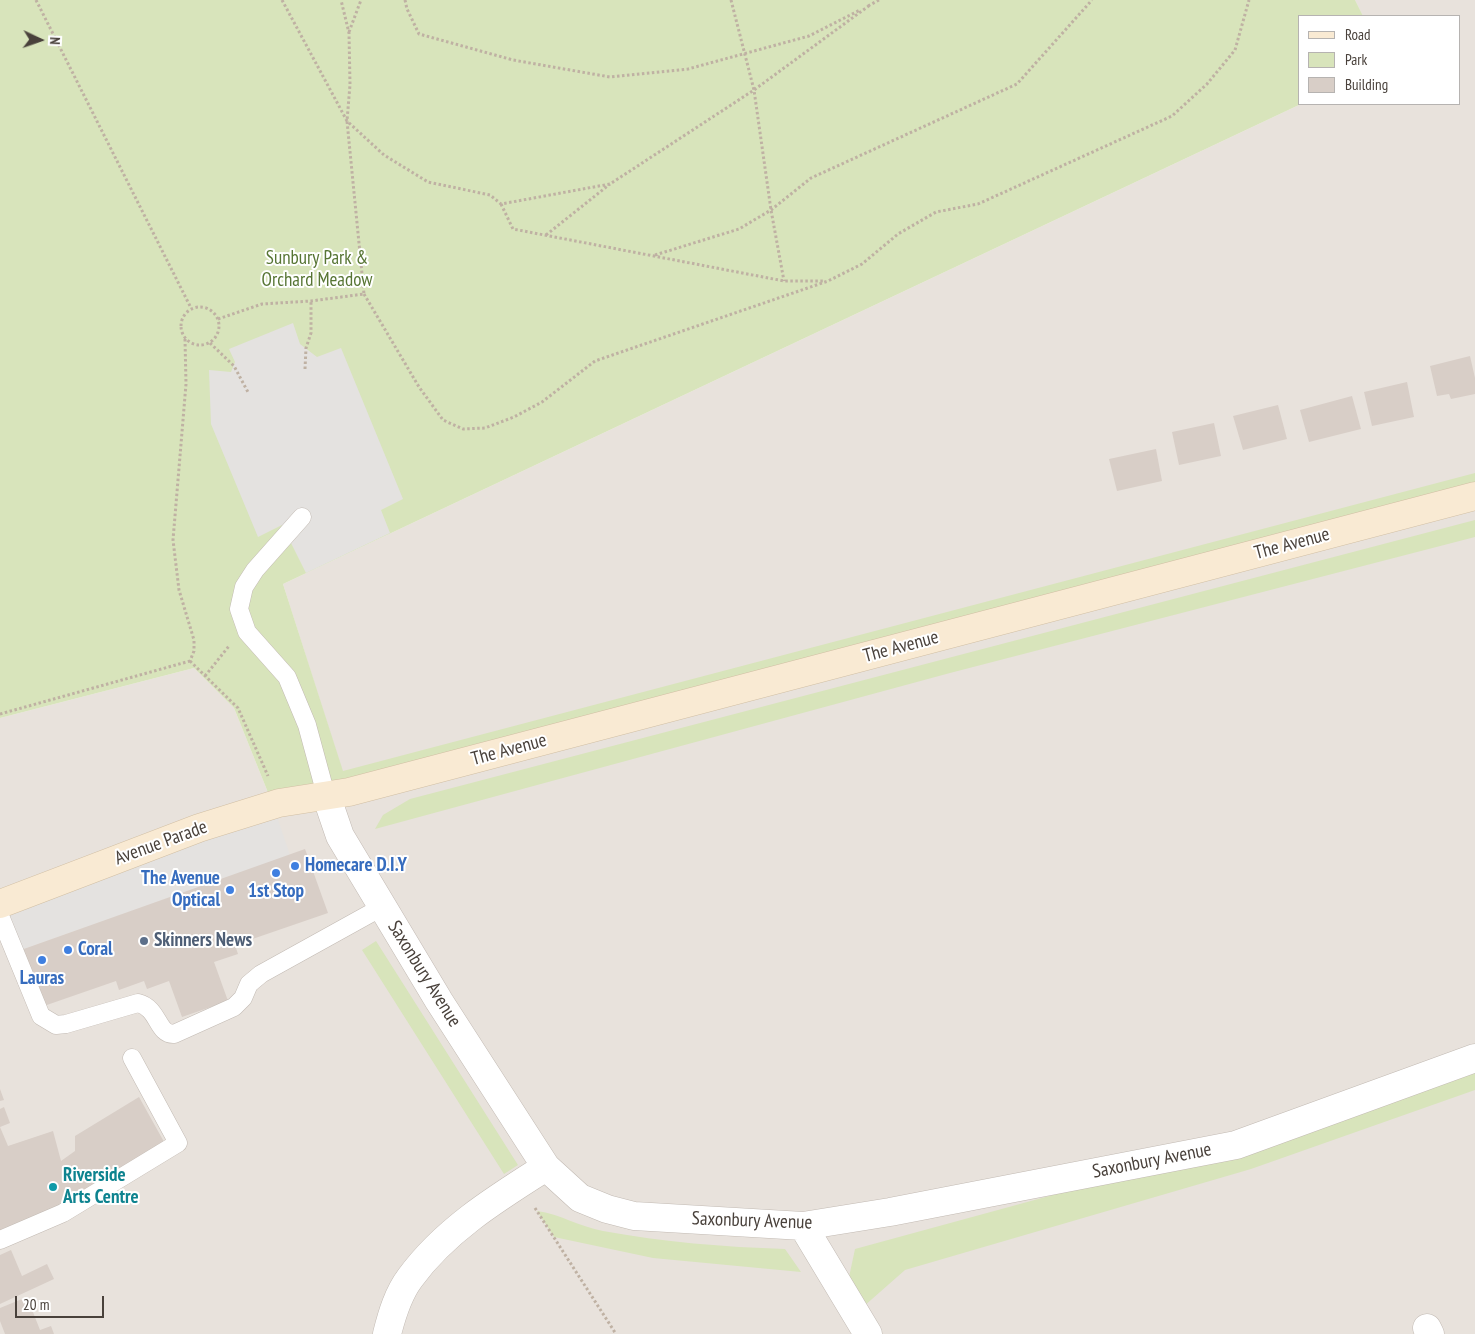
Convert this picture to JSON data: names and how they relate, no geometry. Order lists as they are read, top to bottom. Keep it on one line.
{"streets":{"street":["The Avenue","Avenue Parade","Saxonbury Avenue"]},"crossings":[["The Avenue","Avenue Parade"],["The Avenue","Saxonbury Avenue"],["Avenue Parade","Saxonbury Avenue"]],"parks":["Sunbury Park & Orchard Meadow"],"places":["Homecare D.I.Y","1st Stop","The Avenue Optical","Skinners News","Coral","Lauras","Riverside Arts Centre"],"legend":["Road","Park","Building"],"scale_bar":"20 m","north":"right"}
